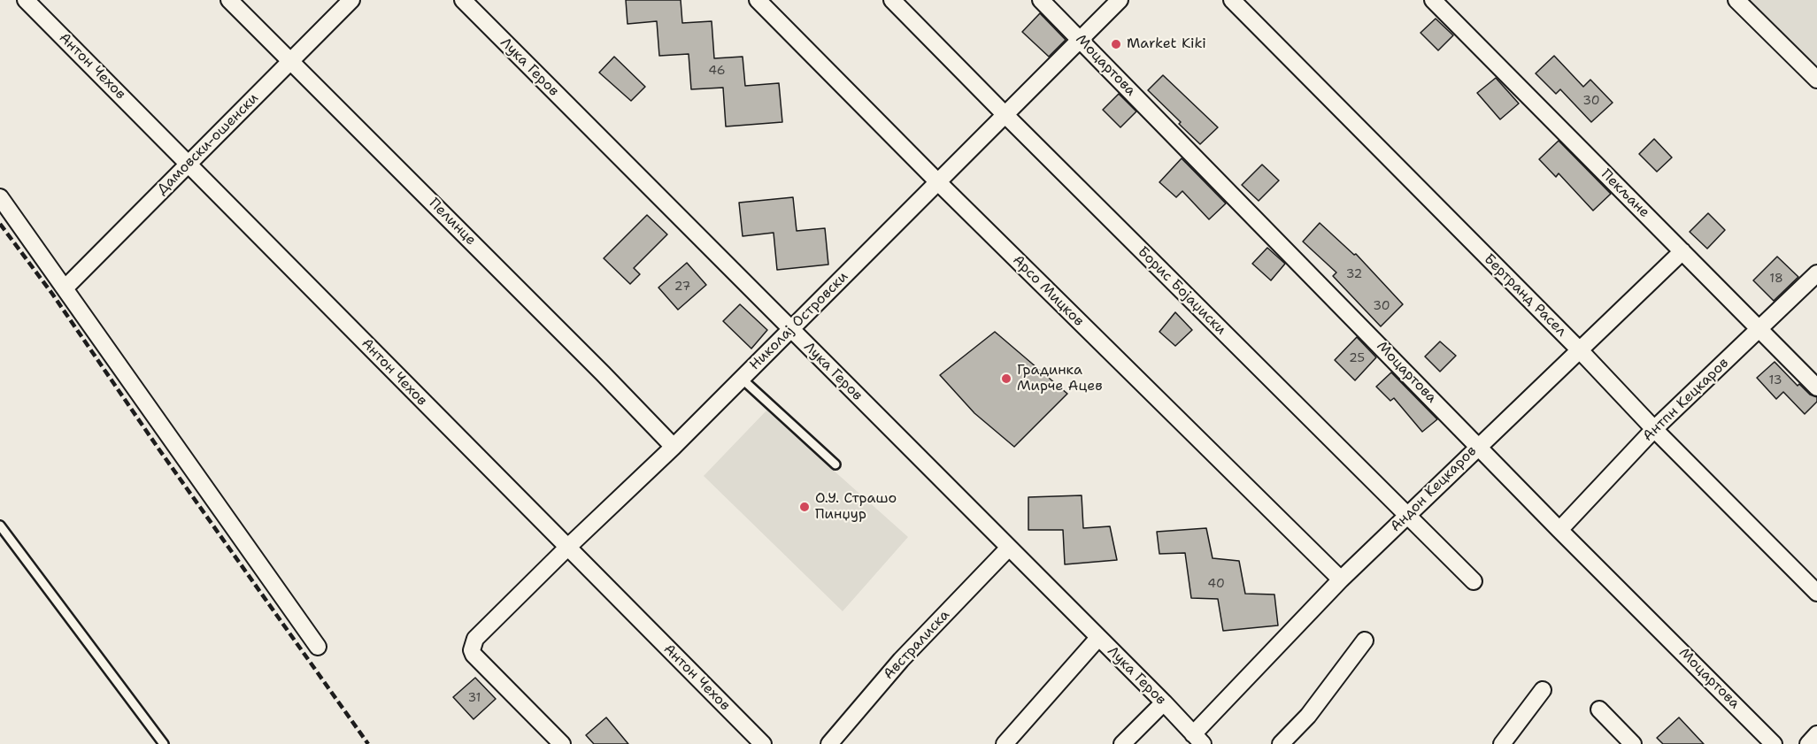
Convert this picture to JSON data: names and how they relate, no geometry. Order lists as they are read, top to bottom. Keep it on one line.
{"streets":{"street":["Моцартова","Антон Чехов","Лука Геров","Дамовски-ошенски","Пекљане","Пелинце","Арсо Мицков","Борис Бојаџиски","Бертранд Расел","Николај Островски","Антпн Кецкаров","Андон Кецкаров","Австралиска"]},"crossings":[["Моцартова","Николај Островски"],["Моцартова","Антпн Кецкаров"],["Моцартова","Андон Кецкаров"],["Антон Чехов","Дамовски-ошенски"],["Антон Чехов","Николај Островски"],["Лука Геров","Николај Островски"],["Лука Геров","Андон Кецкаров"],["Лука Геров","Австралиска"],["Дамовски-ошенски","Пелинце"],["Пекљане","Антпн Кецкаров"],["Пекљане","Андон Кецкаров"],["Пелинце","Николај Островски"],["Арсо Мицков","Николај Островски"],["Арсо Мицков","Андон Кецкаров"],["Борис Бојаџиски","Николај Островски"],["Борис Бојаџиски","Андон Кецкаров"],["Бертранд Расел","Антпн Кецкаров"],["Бертранд Расел","Андон Кецкаров"]],"places":["Market Kiki","Градинка Мирче Ацев","О.У. Страшо Пинџур"],"house_numbers":["46","30","32","18","27","30","25","13","40","31"]}
